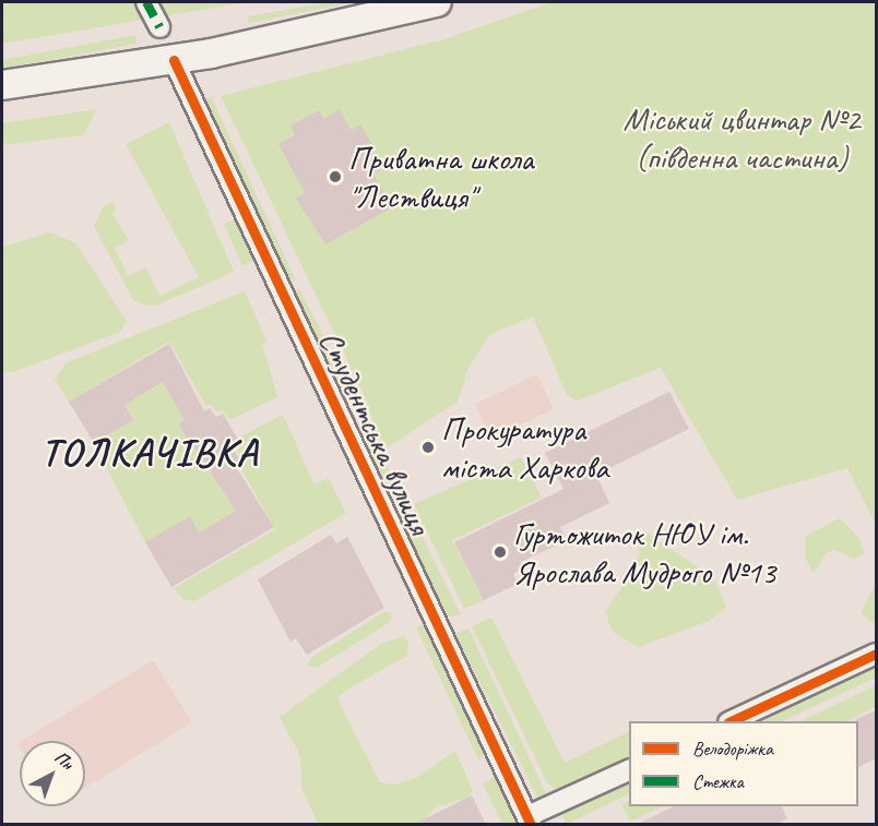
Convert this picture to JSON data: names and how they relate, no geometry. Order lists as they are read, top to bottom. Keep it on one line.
{"streets":{"street":["Студентська вулиця"]},"districts":["ТОЛКАЧІВКА"],"parks":["Міський цвинтар №2 (південна частина)"],"places":["Приватна школа \"Лествиця\"","Прокуратура міста Харкова","Гуртожиток НЮУ ім. Ярослава Мудрого №13"],"legend":["Велодоріжка","Стежка"],"north":"top right"}
